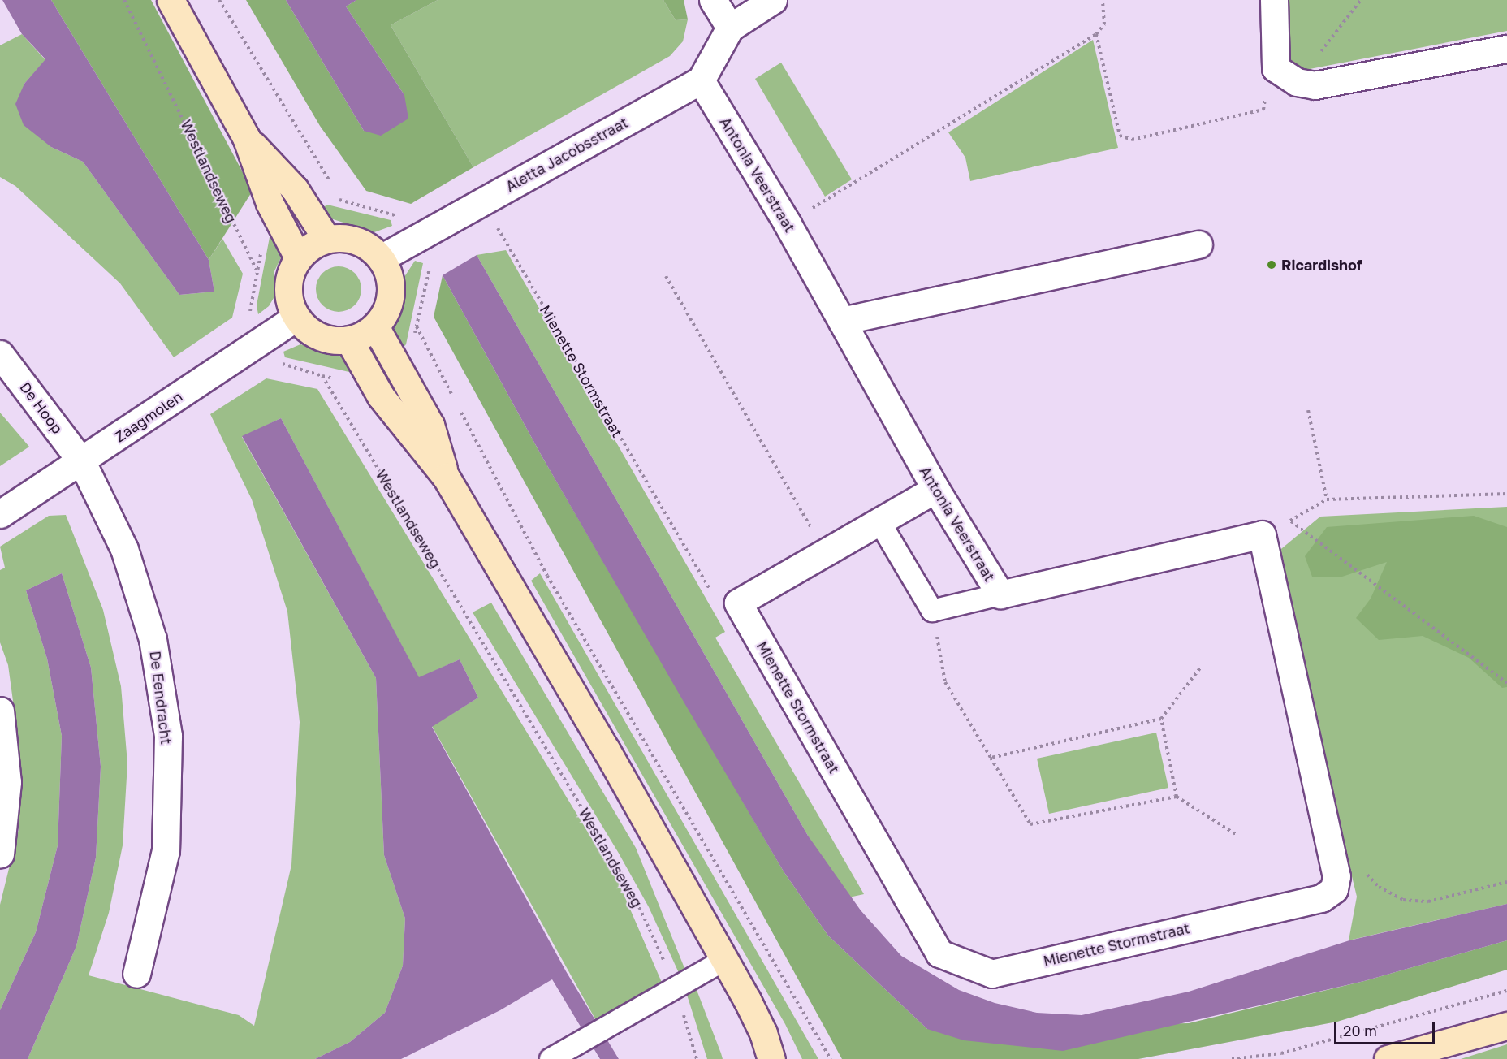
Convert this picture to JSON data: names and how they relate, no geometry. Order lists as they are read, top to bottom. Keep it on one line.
{"streets":{"street":["Aletta Jacobsstraat","Antonia Veerstraat","Mienette Stormstraat","De Hoop","Zaagmolen","De Eendracht"],"path":["Westlandseweg"]},"crossings":[["Aletta Jacobsstraat","Antonia Veerstraat"],["Aletta Jacobsstraat","Mienette Stormstraat"],["Aletta Jacobsstraat","Zaagmolen"],["Westlandseweg","Zaagmolen"],["De Hoop","Zaagmolen"],["De Hoop","De Eendracht"],["Zaagmolen","De Eendracht"]],"places":["Ricardishof"],"scale_bar":"20 m"}
